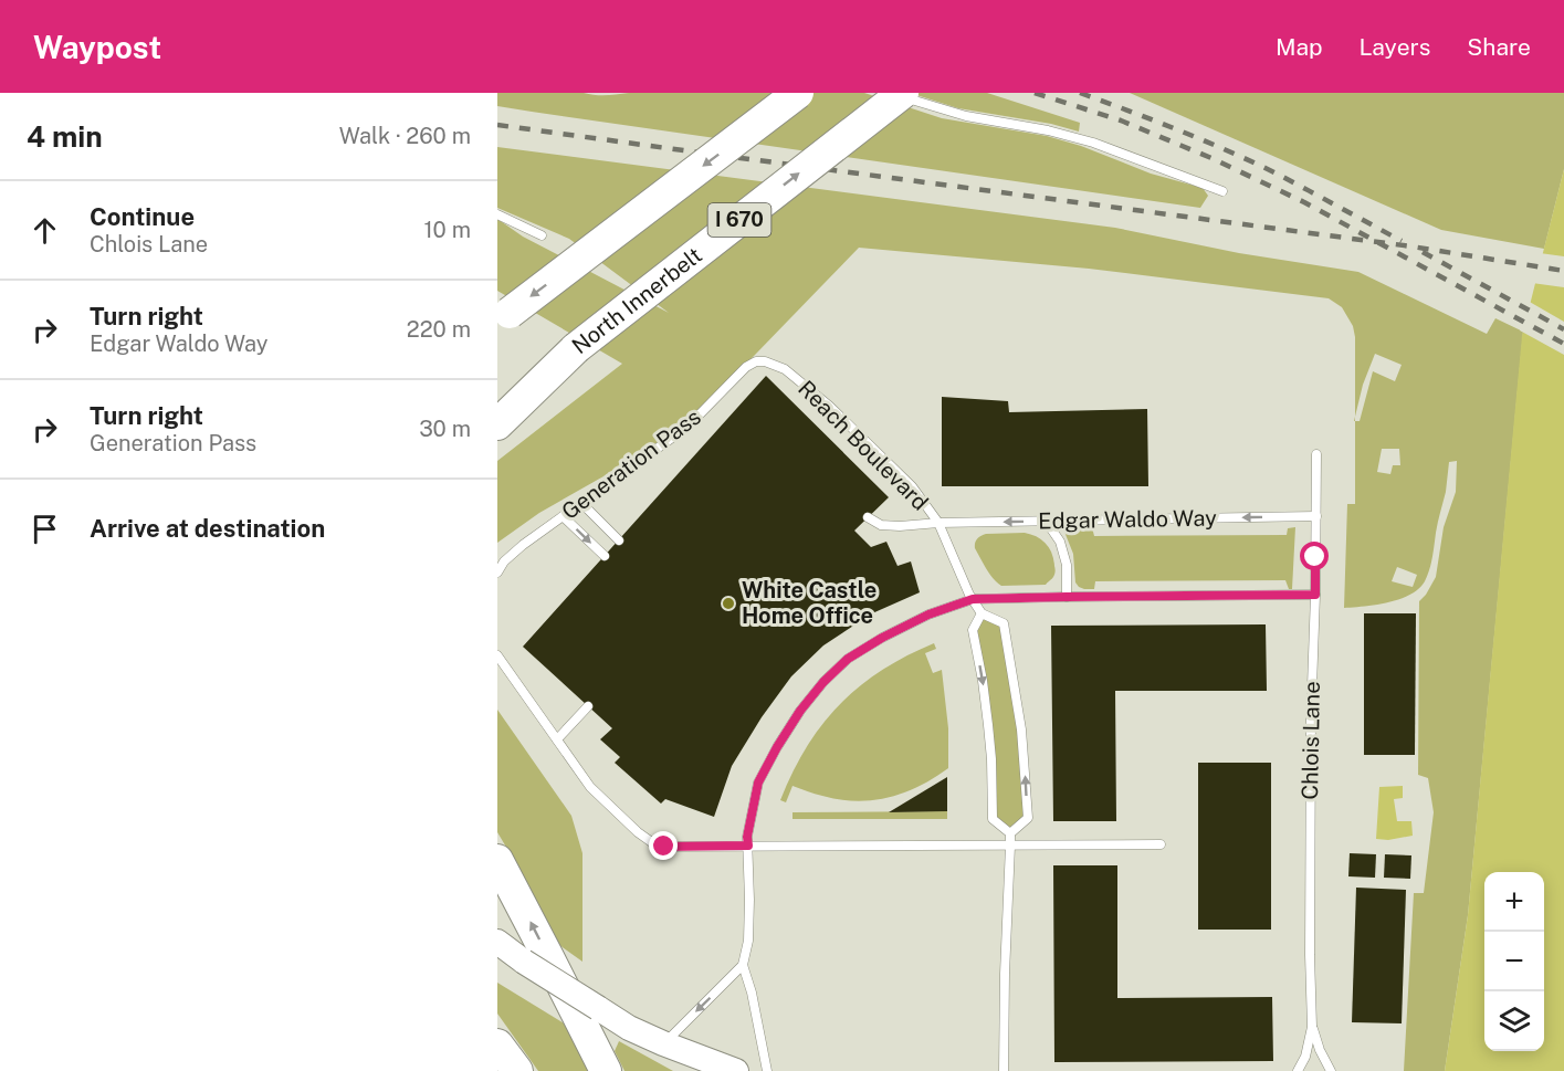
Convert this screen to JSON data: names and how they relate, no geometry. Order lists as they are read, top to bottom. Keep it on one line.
{"streets":{"highway":["I 670","North Innerbelt"],"lane":["Reach Boulevard","Generation Pass","Edgar Waldo Way","Chlois Lane"]},"crossings":[["Reach Boulevard","Generation Pass"],["Reach Boulevard","Edgar Waldo Way"],["Edgar Waldo Way","Chlois Lane"]],"one_way":["Edgar Waldo Way"],"places":["White Castle Home Office"],"page":{"header":"Waypost","nav":["Map","Layers","Share"],"heading":["4 min","Walk · 260 m"],"list":[["Continue","Chlois Lane","10 m"],["Turn right","Edgar Waldo Way","220 m"],["Turn right","Generation Pass","30 m"],"Arrive at destination"],"map_buttons":["+","−"]}}
